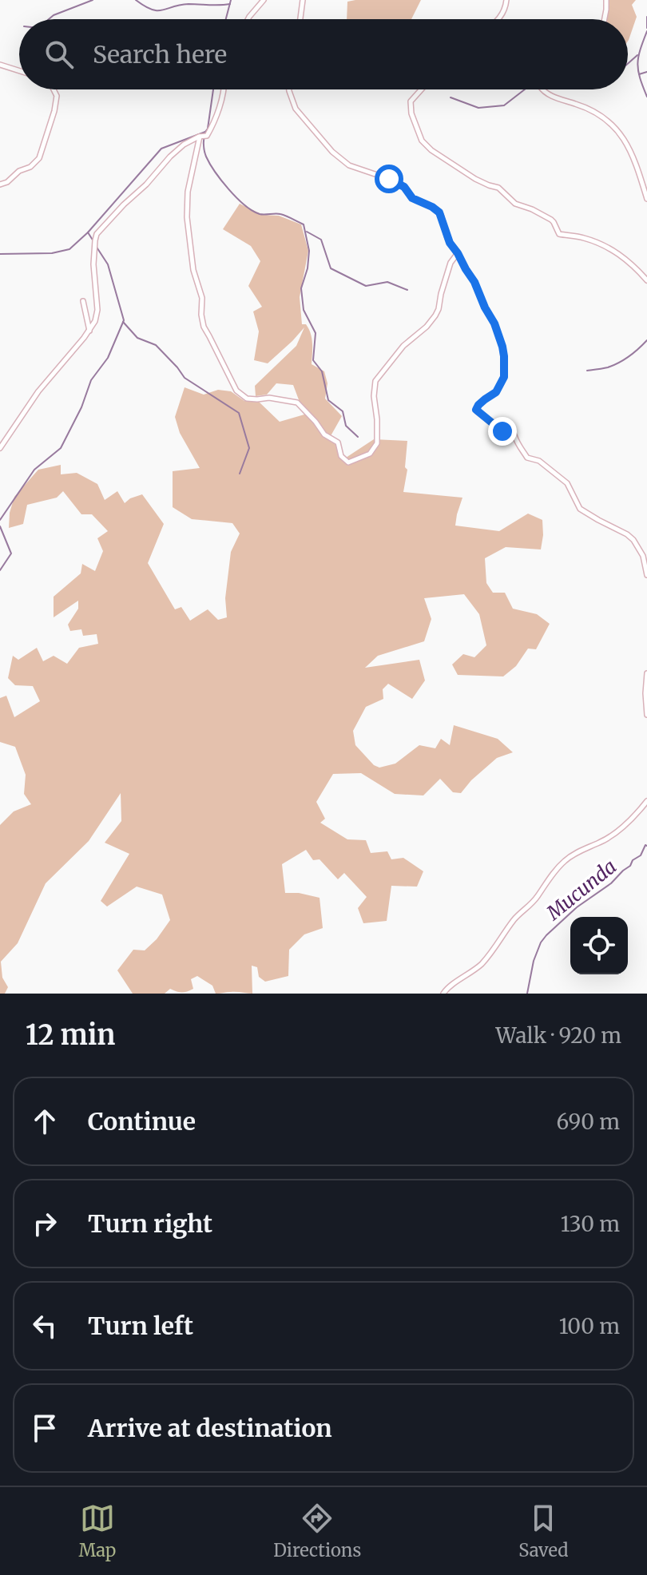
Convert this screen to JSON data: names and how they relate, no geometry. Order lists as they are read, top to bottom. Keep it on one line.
{"water":["Mucunda"],"page":{"search":"Search here","heading":["12 min","Walk · 920 m"],"list":[["Continue","690 m"],["Turn right","130 m"],["Turn left","100 m"],"Arrive at destination"],"nav":["Map","Directions","Saved"]}}
